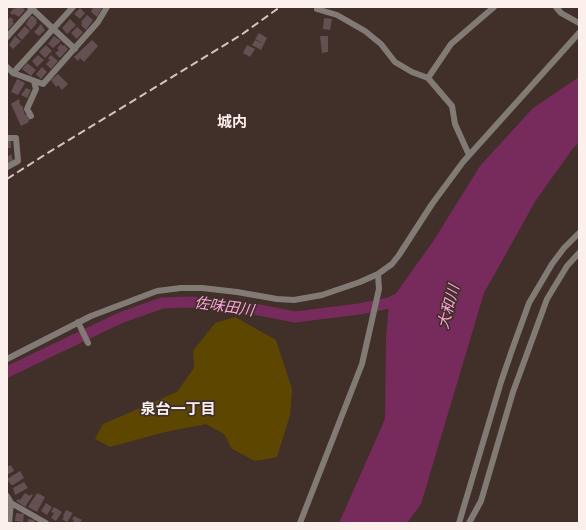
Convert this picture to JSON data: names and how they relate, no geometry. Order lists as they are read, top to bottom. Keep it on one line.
{"districts":["城内","泉台一丁目"],"water":["佐味田川","大和川"]}
